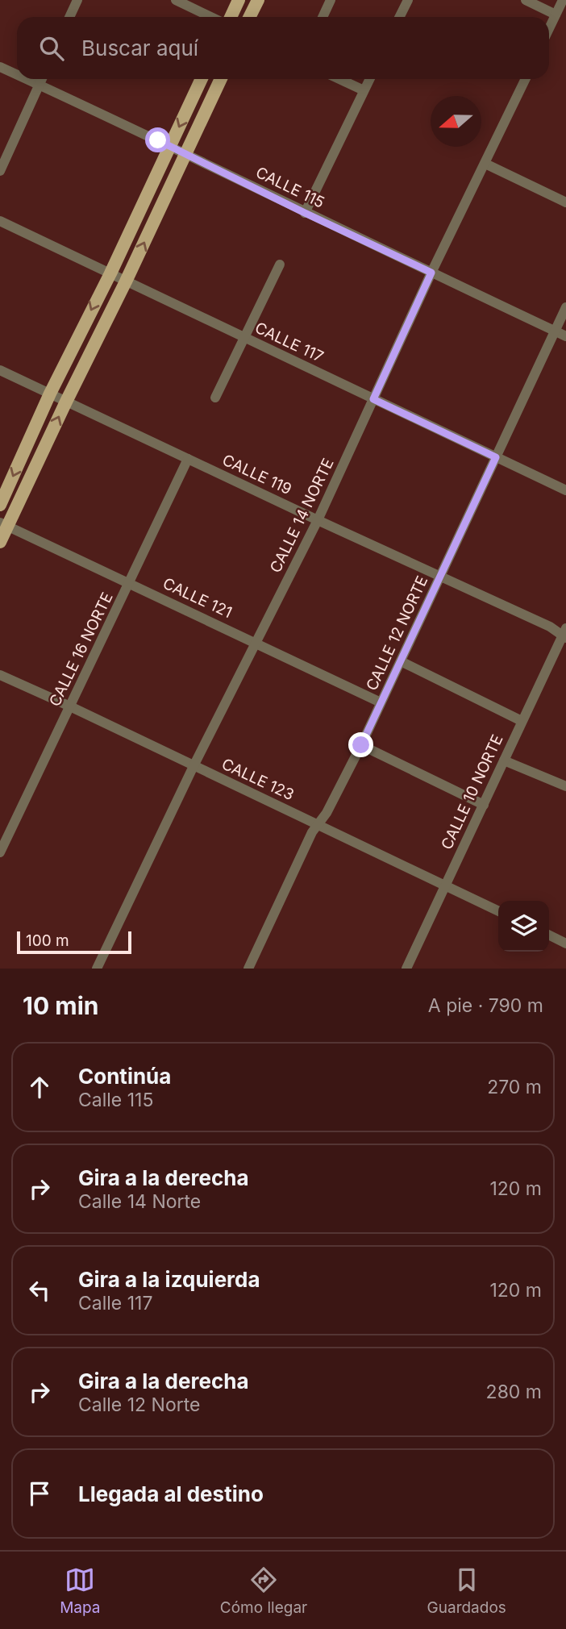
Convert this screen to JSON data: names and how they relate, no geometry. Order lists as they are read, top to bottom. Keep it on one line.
{"streets":{"street":["CALLE 115","CALLE 117","CALLE 119","CALLE 14 NORTE","CALLE 121","CALLE 12 NORTE","CALLE 16 NORTE","CALLE 123","CALLE 10 NORTE"]},"crossings":[["CALLE 115","CALLE 14 NORTE"],["CALLE 115","CALLE 12 NORTE"],["CALLE 117","CALLE 14 NORTE"],["CALLE 117","CALLE 12 NORTE"],["CALLE 119","CALLE 14 NORTE"],["CALLE 119","CALLE 12 NORTE"],["CALLE 119","CALLE 16 NORTE"],["CALLE 119","CALLE 10 NORTE"],["CALLE 14 NORTE","CALLE 121"],["CALLE 14 NORTE","CALLE 123"],["CALLE 121","CALLE 12 NORTE"],["CALLE 121","CALLE 16 NORTE"],["CALLE 12 NORTE","CALLE 123"],["CALLE 16 NORTE","CALLE 123"],["CALLE 123","CALLE 10 NORTE"]],"scale_bar":"100 m","north":"left","page":{"search":"Buscar aquí","scale":"100 m","heading":["10 min","A pie · 790 m"],"list":[["Continúa","Calle 115","270 m"],["Gira a la derecha","Calle 14 Norte","120 m"],["Gira a la izquierda","Calle 117","120 m"],["Gira a la derecha","Calle 12 Norte","280 m"],"Llegada al destino"],"nav":["Mapa","Cómo llegar","Guardados"]}}
